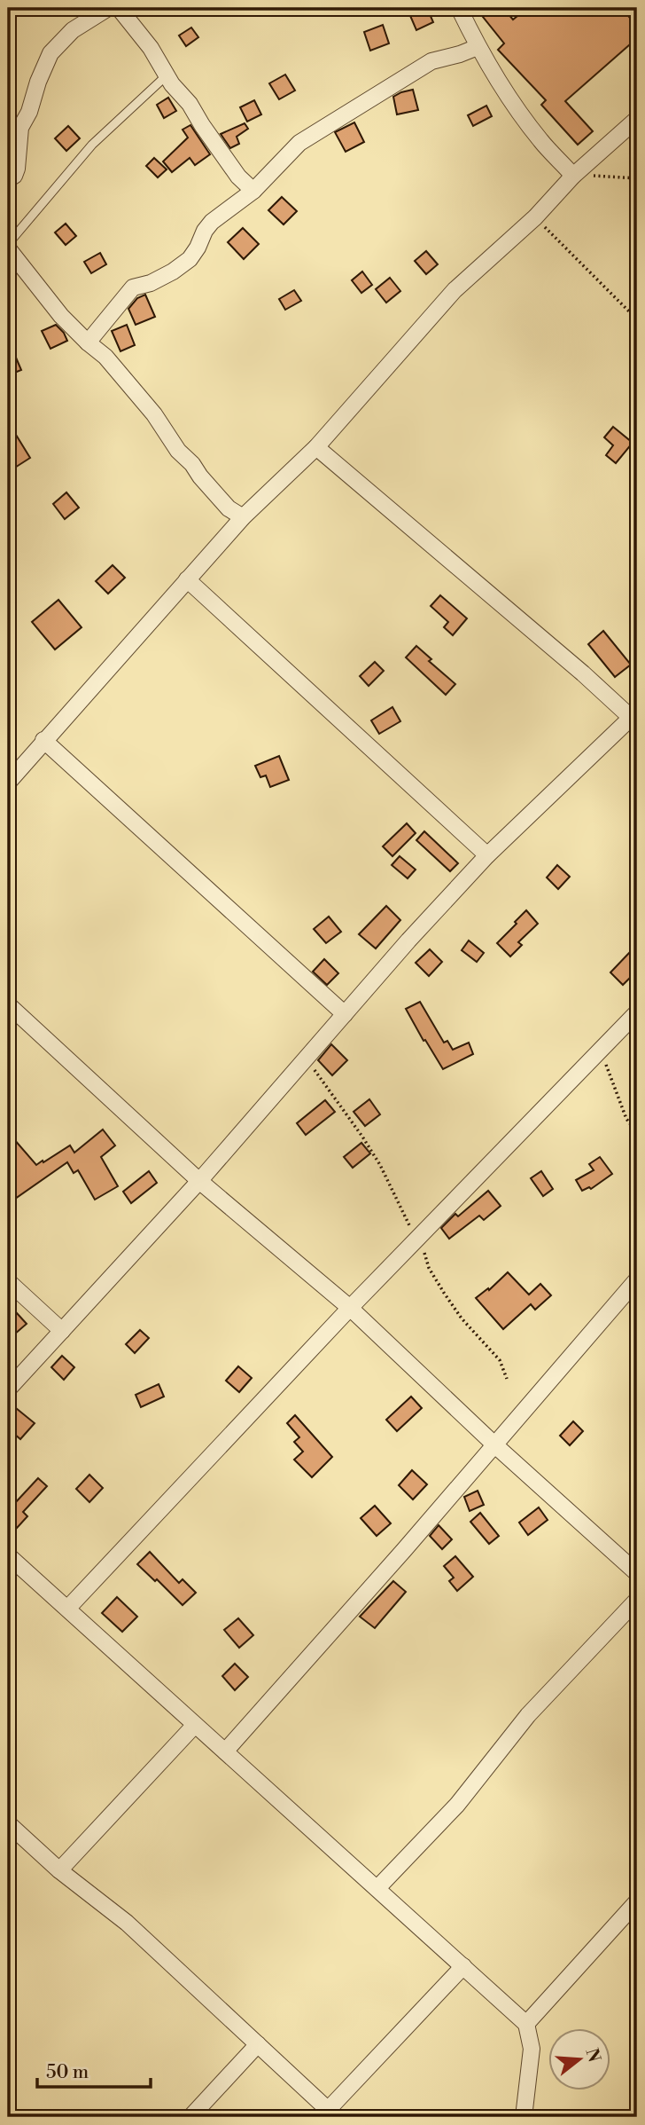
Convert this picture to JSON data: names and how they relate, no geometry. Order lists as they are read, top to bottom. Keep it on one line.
{"scale_bar":"50 m","north":"right"}
